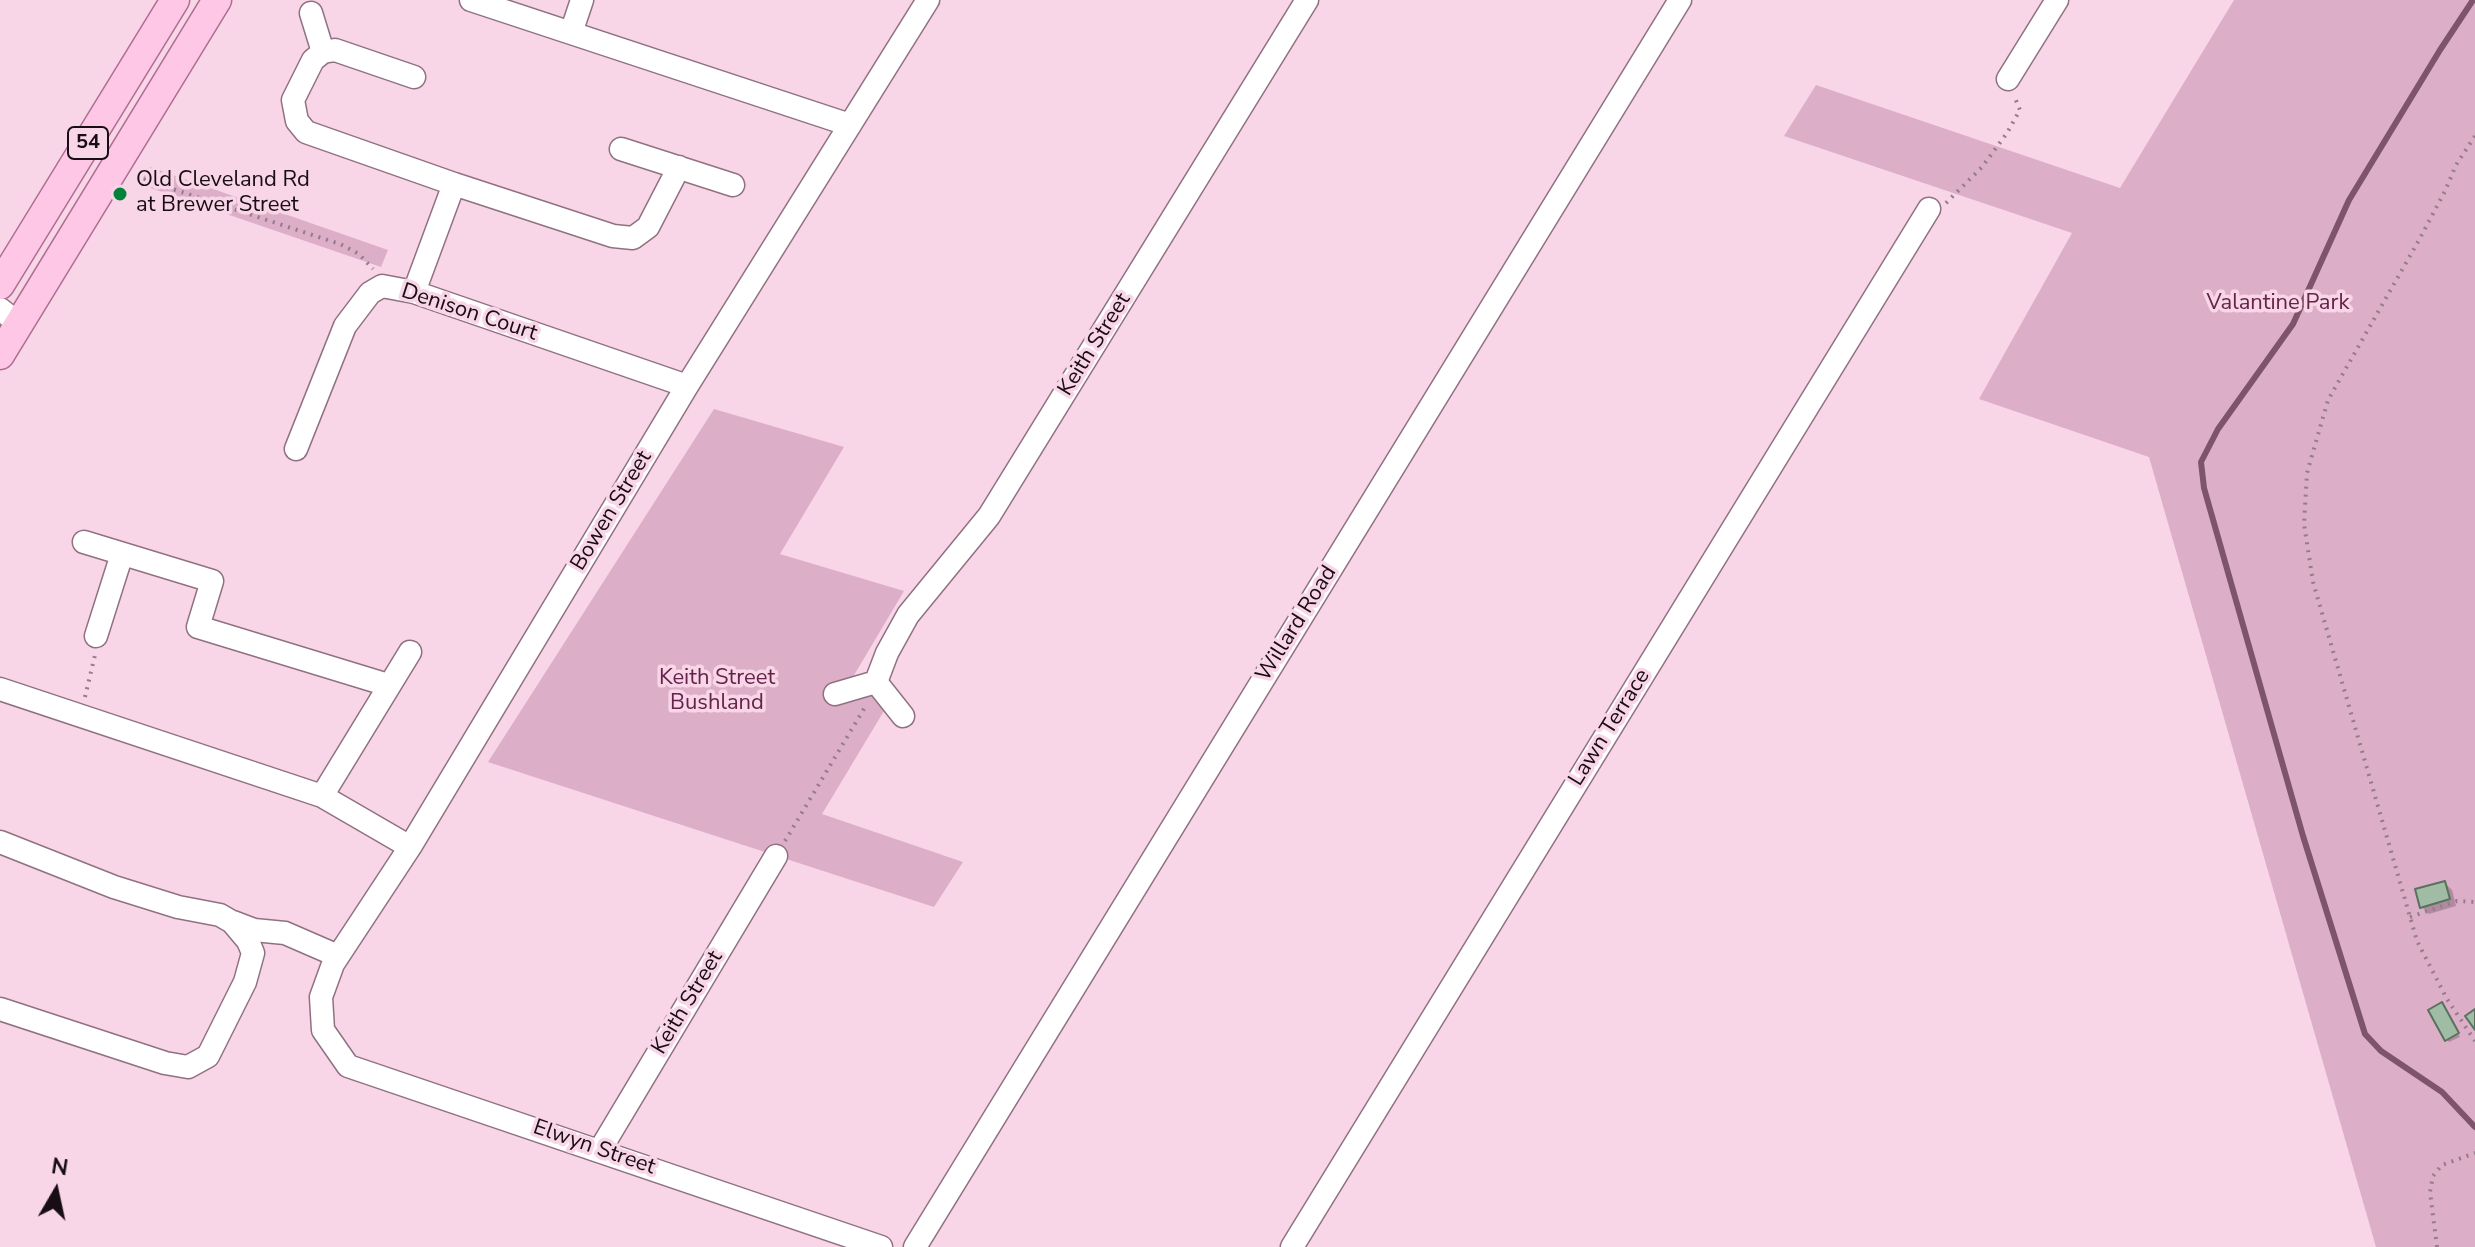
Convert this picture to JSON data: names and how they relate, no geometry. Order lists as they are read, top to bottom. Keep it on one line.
{"streets":{"main road":["54"],"street":["Denison Court","Keith Street","Bowen Street","Willard Road","Lawn Terrace","Elwyn Street"]},"crossings":[["Denison Court","Bowen Street"],["Keith Street","Elwyn Street"],["Bowen Street","Elwyn Street"]],"parks":["Valantine Park","Keith Street Bushland"],"places":["Old Cleveland Rd at Brewer Street"],"north":"top"}
